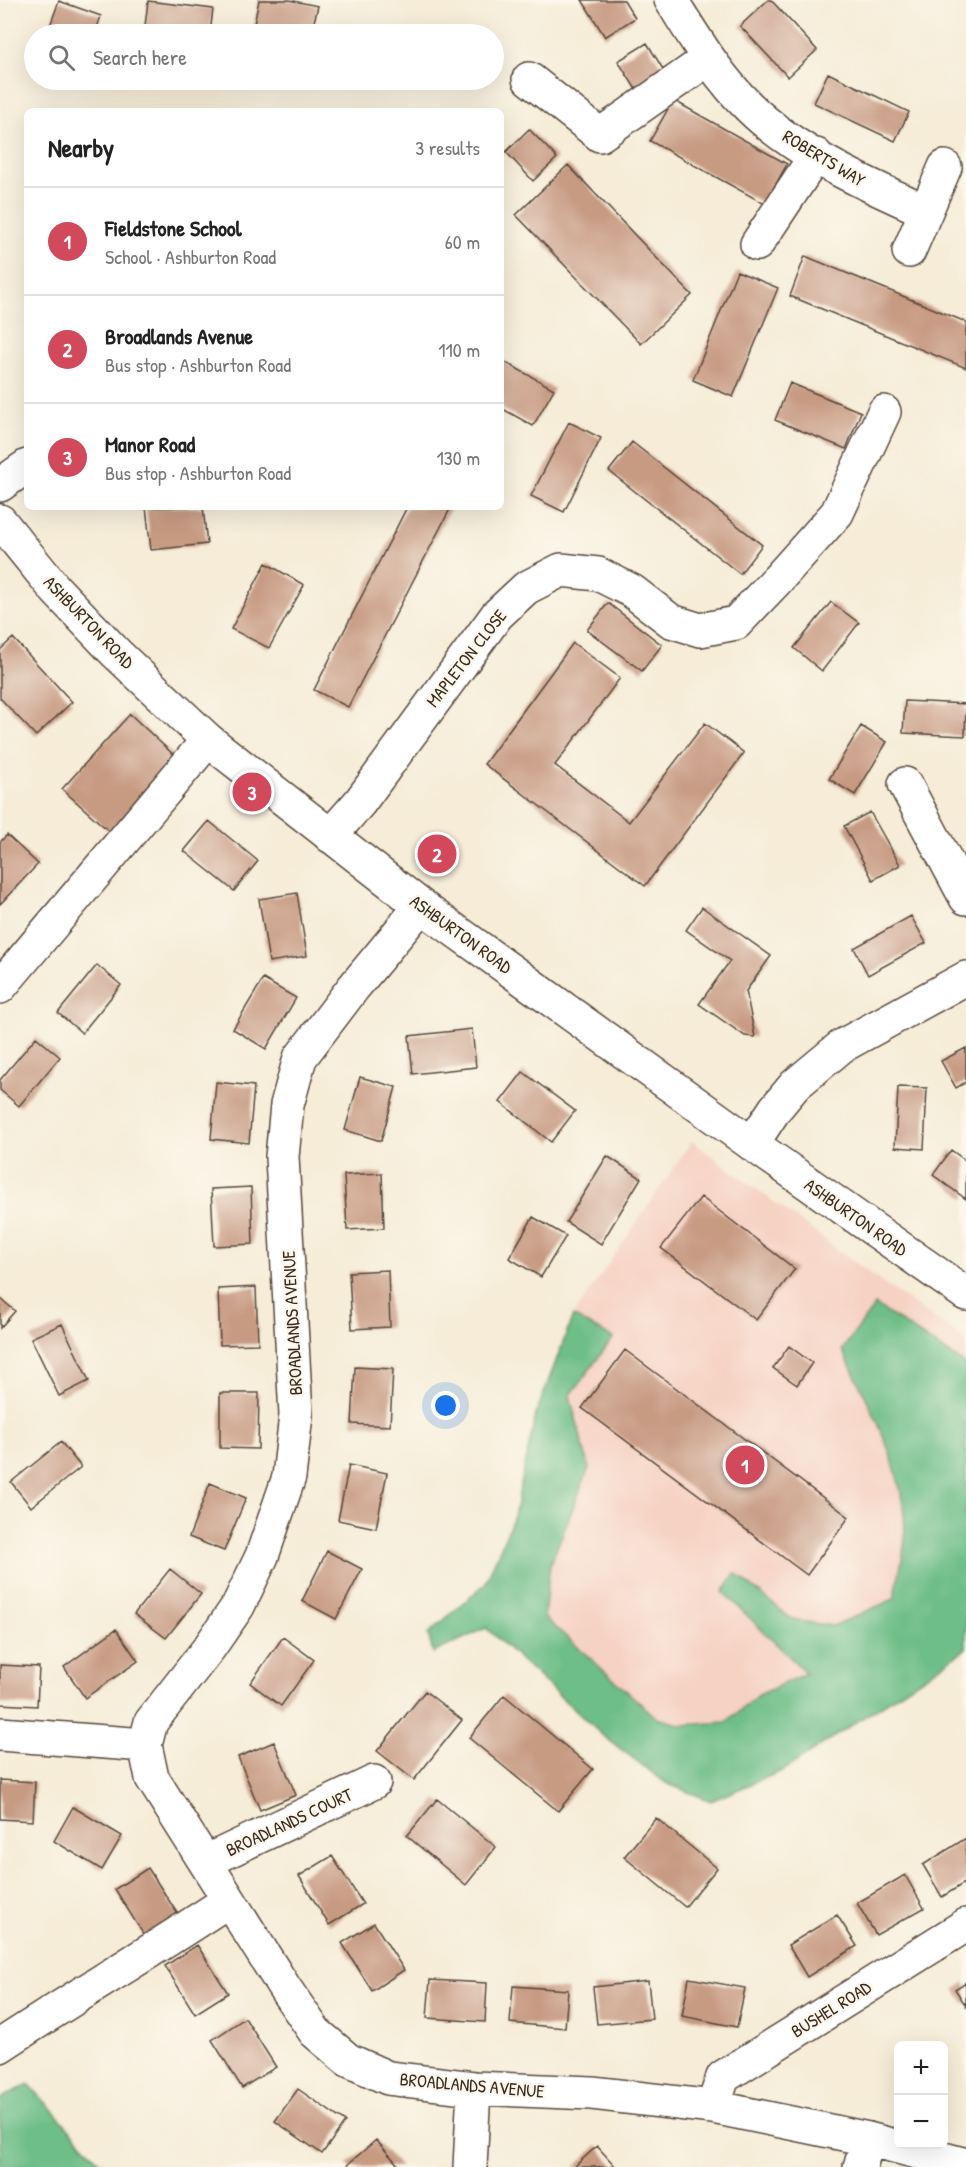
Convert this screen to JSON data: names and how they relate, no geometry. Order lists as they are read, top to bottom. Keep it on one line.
{"streets":{"street":["ROBERTS WAY","ASHBURTON ROAD","MAPLETON CLOSE","BROADLANDS AVENUE","BROADLANDS COURT","BUSHEL ROAD"]},"crossings":[["ASHBURTON ROAD","MAPLETON CLOSE"],["ASHBURTON ROAD","BROADLANDS AVENUE"],["BROADLANDS AVENUE","BROADLANDS COURT"],["BROADLANDS AVENUE","BUSHEL ROAD"]],"page":{"search":"Search here","heading":["Nearby","3 results"],"list":[{"mark":"1","name":"Fieldstone School","note":"School · Ashburton Road","value":"60 m"},{"mark":"2","name":"Broadlands Avenue","note":"Bus stop · Ashburton Road","value":"110 m"},{"mark":"3","name":"Manor Road","note":"Bus stop · Ashburton Road","value":"130 m"}],"pins":["3","2","1"],"map_buttons":["+","−"]}}
